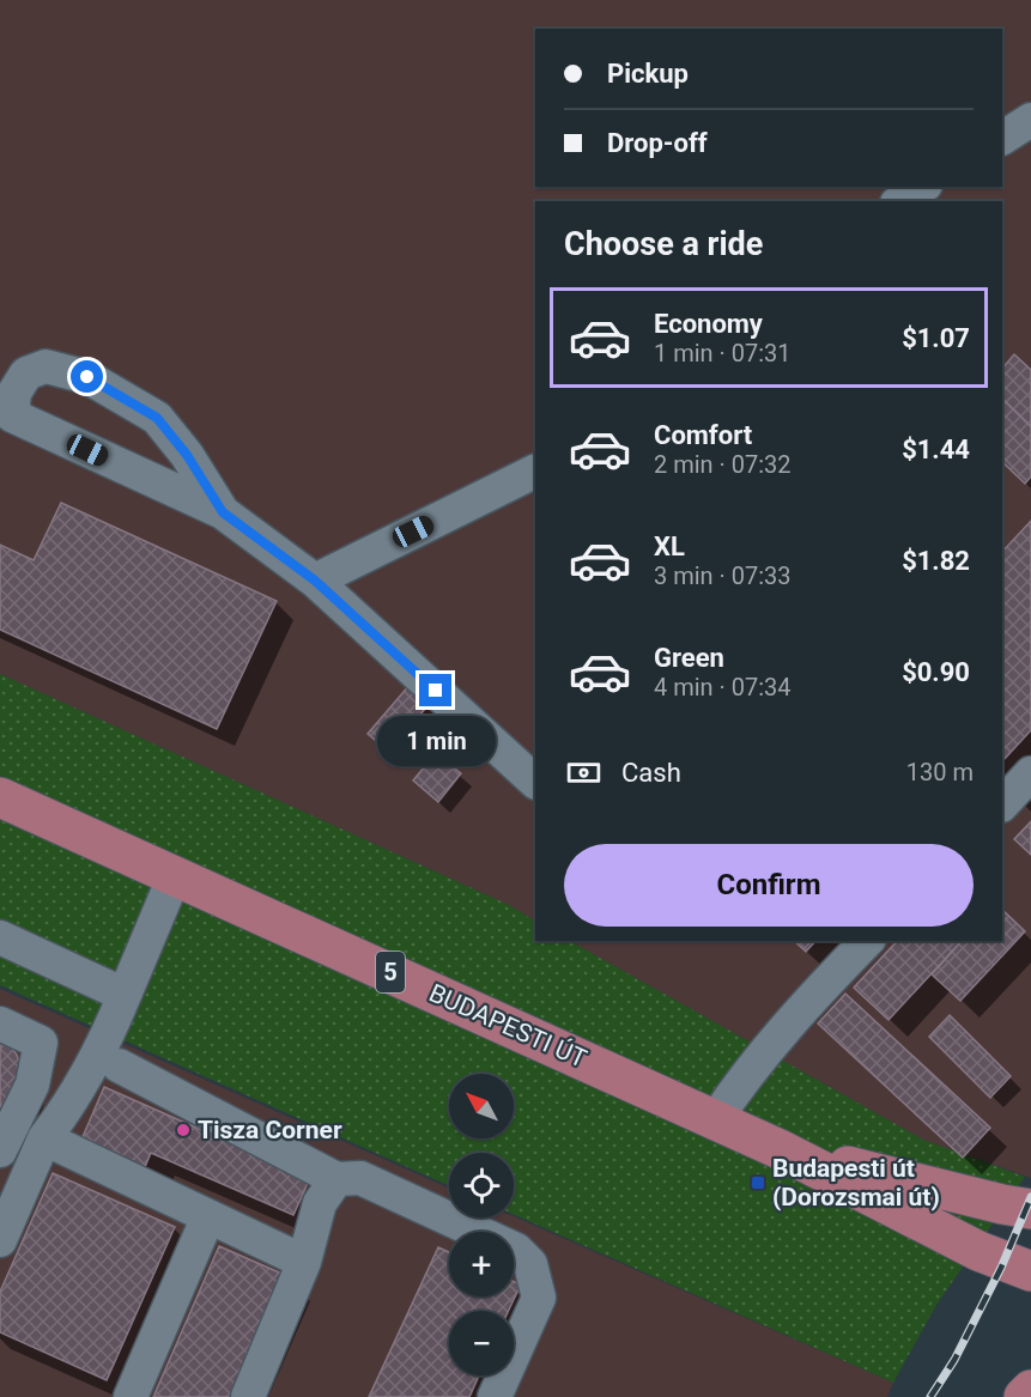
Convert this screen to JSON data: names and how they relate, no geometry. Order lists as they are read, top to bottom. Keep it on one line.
{"streets":{"main road":["5","BUDAPESTI ÚT"]},"places":{"other":["Tisza Corner"],"transit":["Budapesti út (Dorozsmai út)"]},"north":"top left","page":{"banner":["Pickup","Drop-off"],"heading":"Choose a ride","list":[{"name":"Economy","note":"1 min · 07:31","value":"$1.07"},{"name":"Comfort","note":"2 min · 07:32","value":"$1.44"},{"name":"XL","note":"3 min · 07:33","value":"$1.82"},{"name":"Green","note":"4 min · 07:34","value":"$0.90"}],"bubble":"1 min","pay":["Cash","130 m"],"buttons":"Confirm","map_buttons":["+","−"]}}
